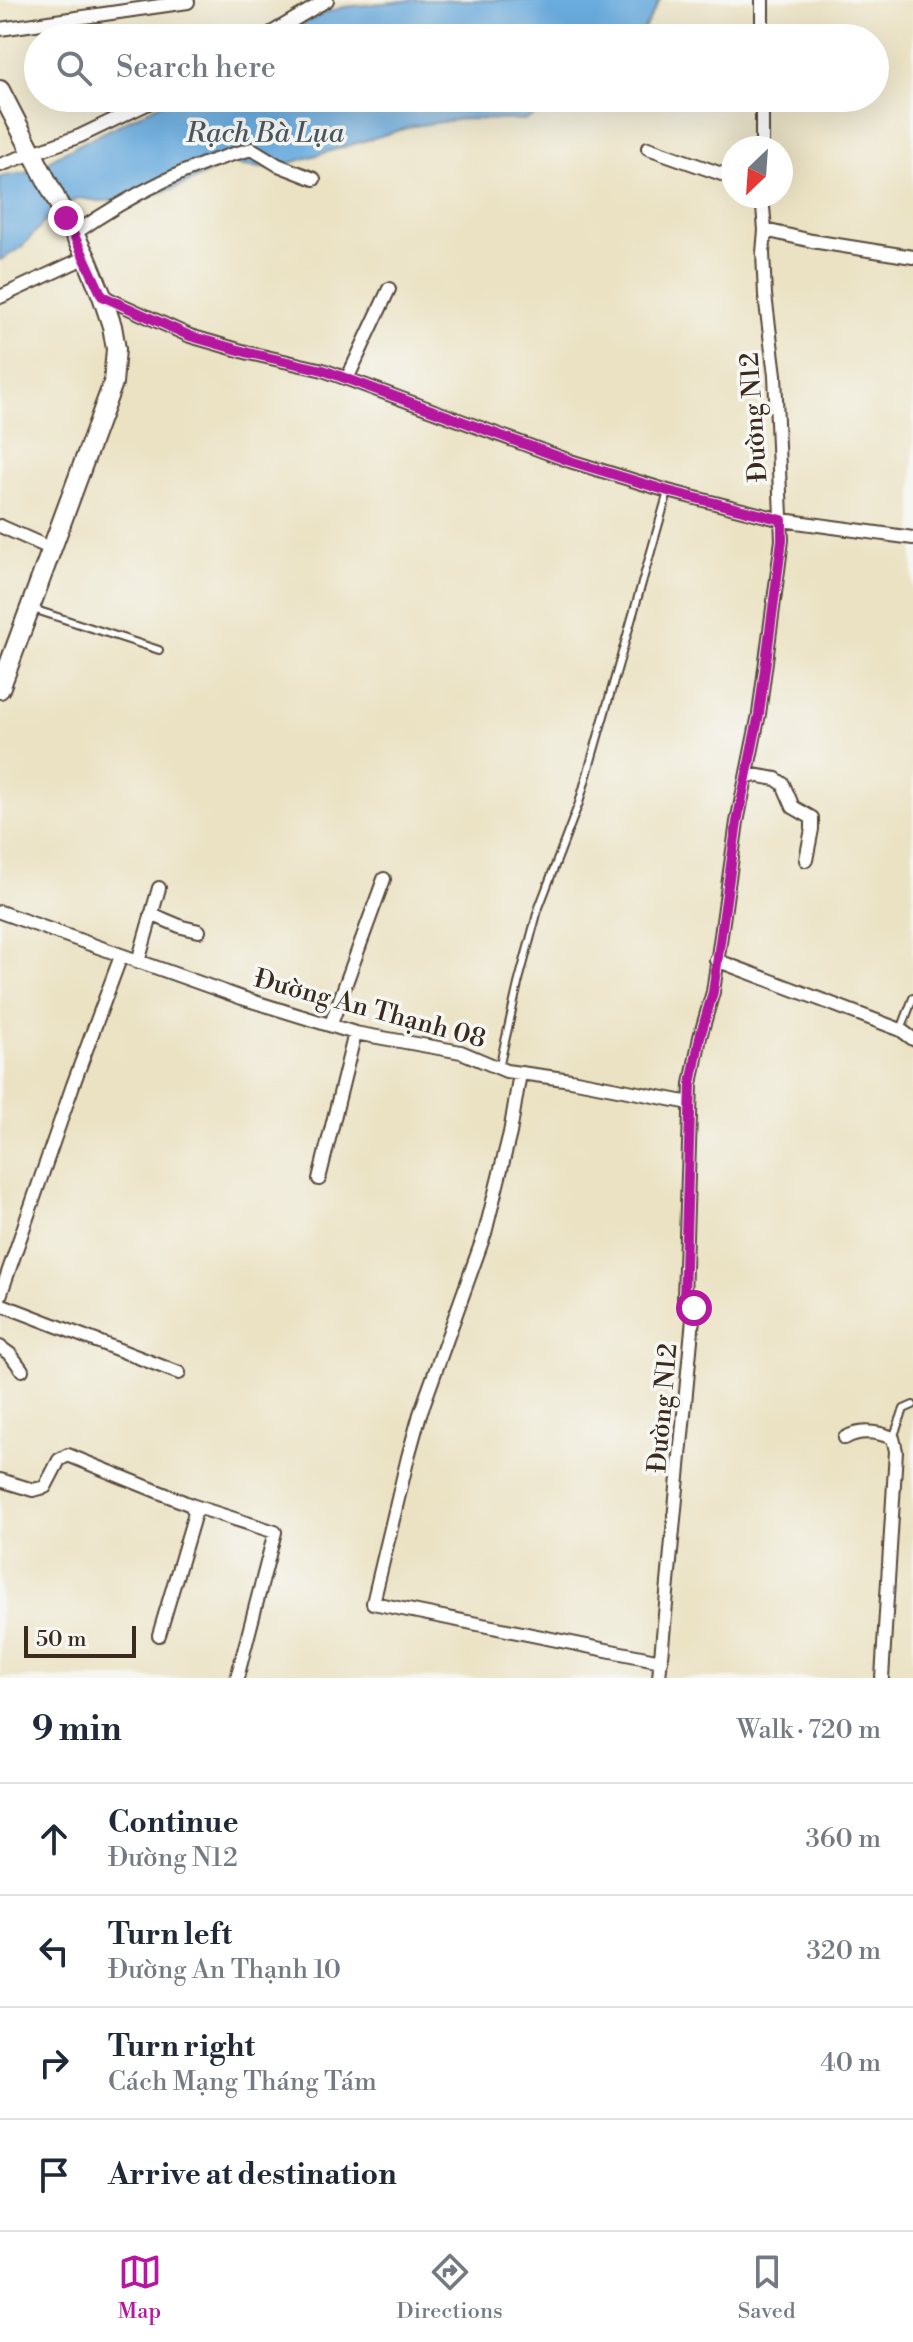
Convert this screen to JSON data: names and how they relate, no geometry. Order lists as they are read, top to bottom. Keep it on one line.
{"streets":{"street":["Đường N12","Đường An Thạnh 08"]},"crossings":[["Đường N12","Đường An Thạnh 08"]],"water":["Rạch Bà Lụa"],"scale_bar":"50 m","north":"bottom left","page":{"search":"Search here","scale":"50 m","heading":["9 min","Walk · 720 m"],"list":[["Continue","Đường N12","360 m"],["Turn left","Đường An Thạnh 10","320 m"],["Turn right","Cách Mạng Tháng Tám","40 m"],"Arrive at destination"],"nav":["Map","Directions","Saved"]}}
